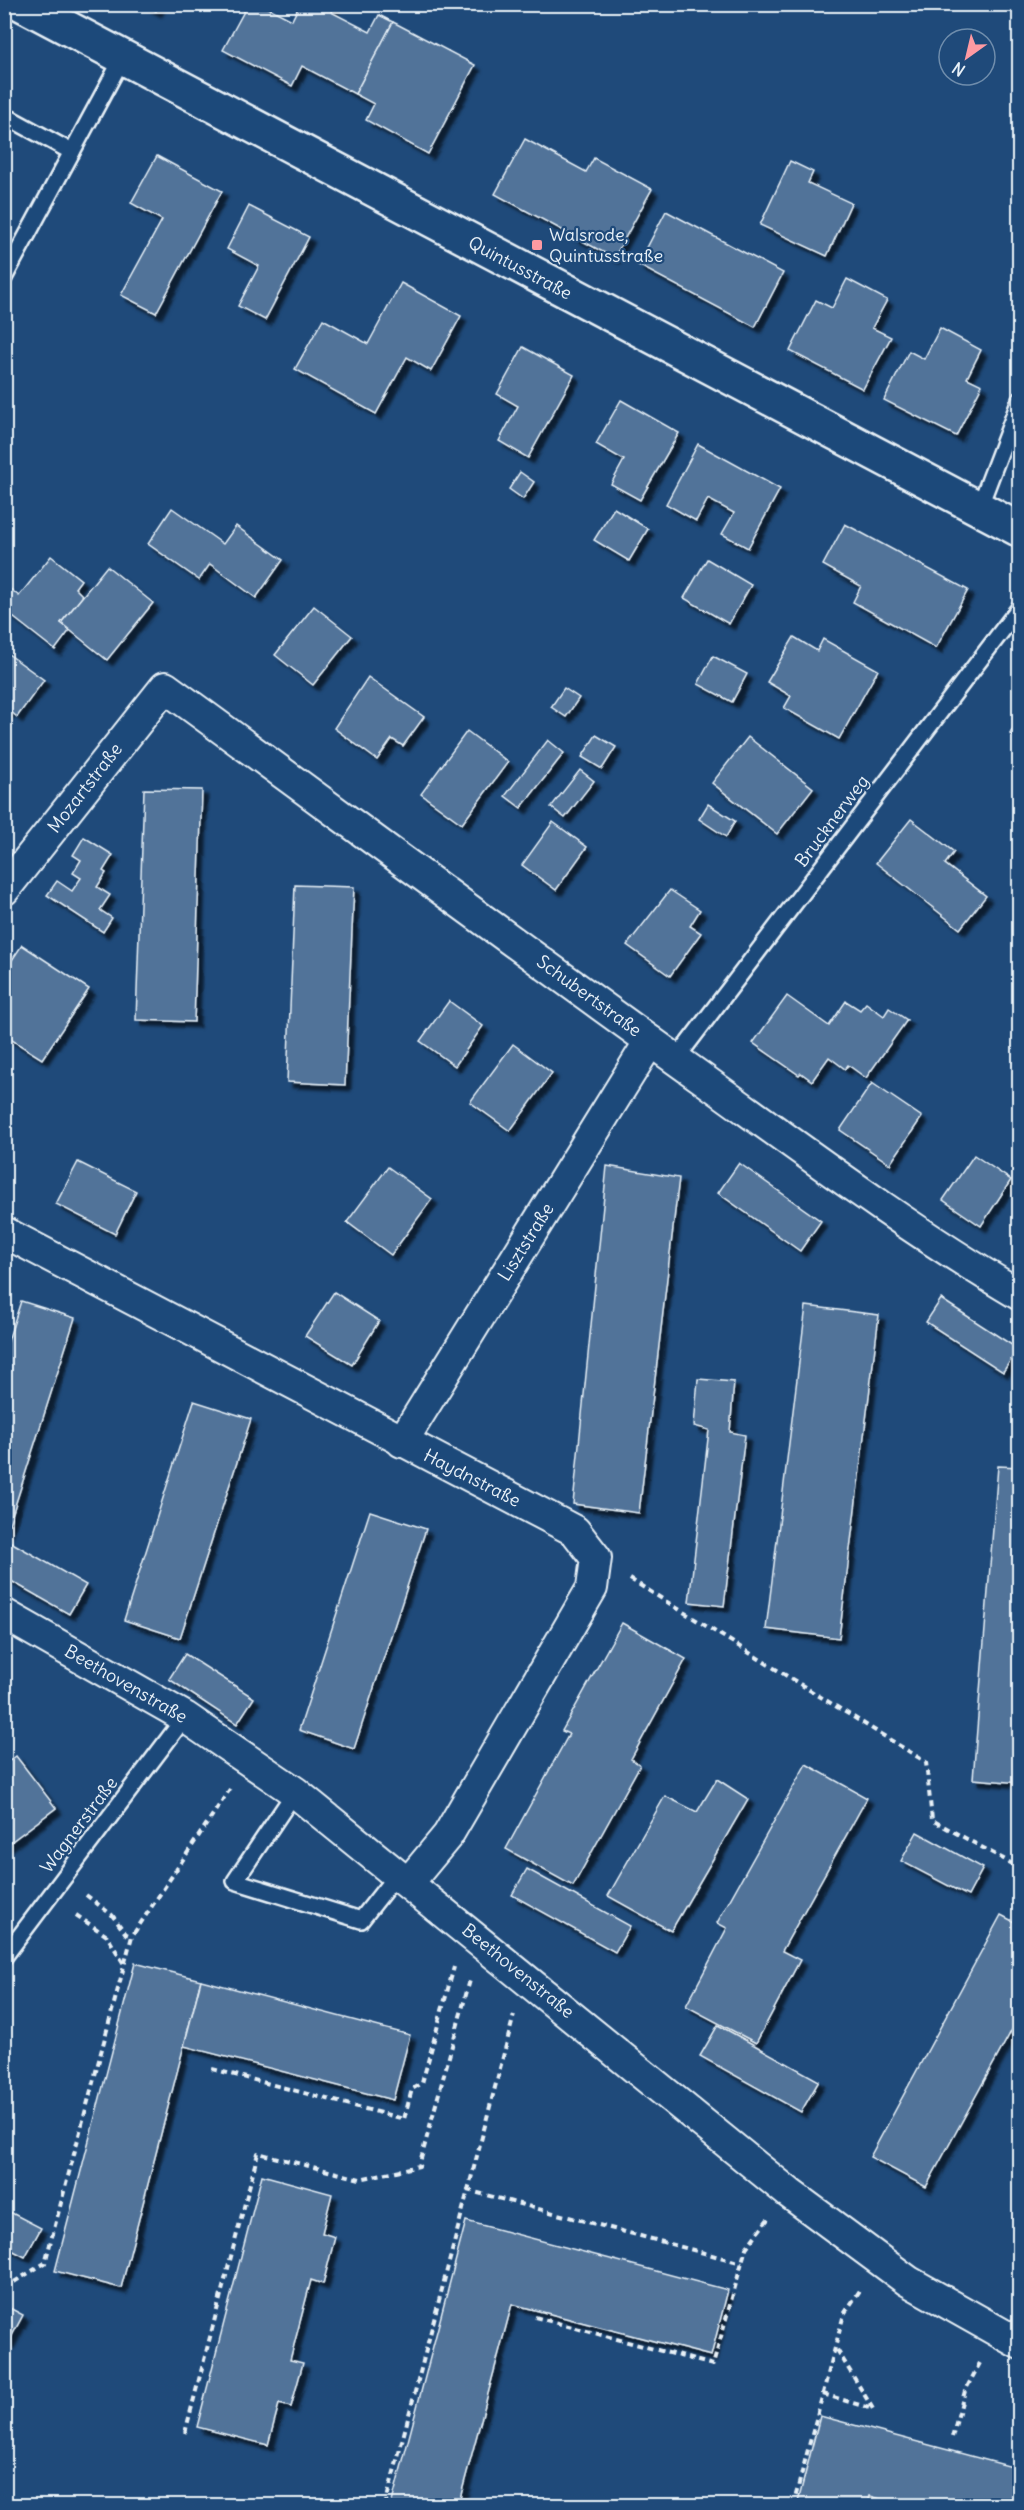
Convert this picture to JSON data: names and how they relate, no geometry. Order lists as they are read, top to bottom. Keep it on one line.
{"streets":{"main road":["Quintusstraße"],"street":["Mozartstraße","Schubertstraße","Lisztstraße","Haydnstraße","Beethovenstraße"],"lane":["Brucknerweg","Wagnerstraße"]},"crossings":[["Mozartstraße","Schubertstraße"],["Brucknerweg","Schubertstraße"],["Schubertstraße","Lisztstraße"],["Lisztstraße","Haydnstraße"],["Beethovenstraße","Wagnerstraße"]],"places":{"transit":["Walsrode, Quintusstraße"]},"north":"bottom left"}
